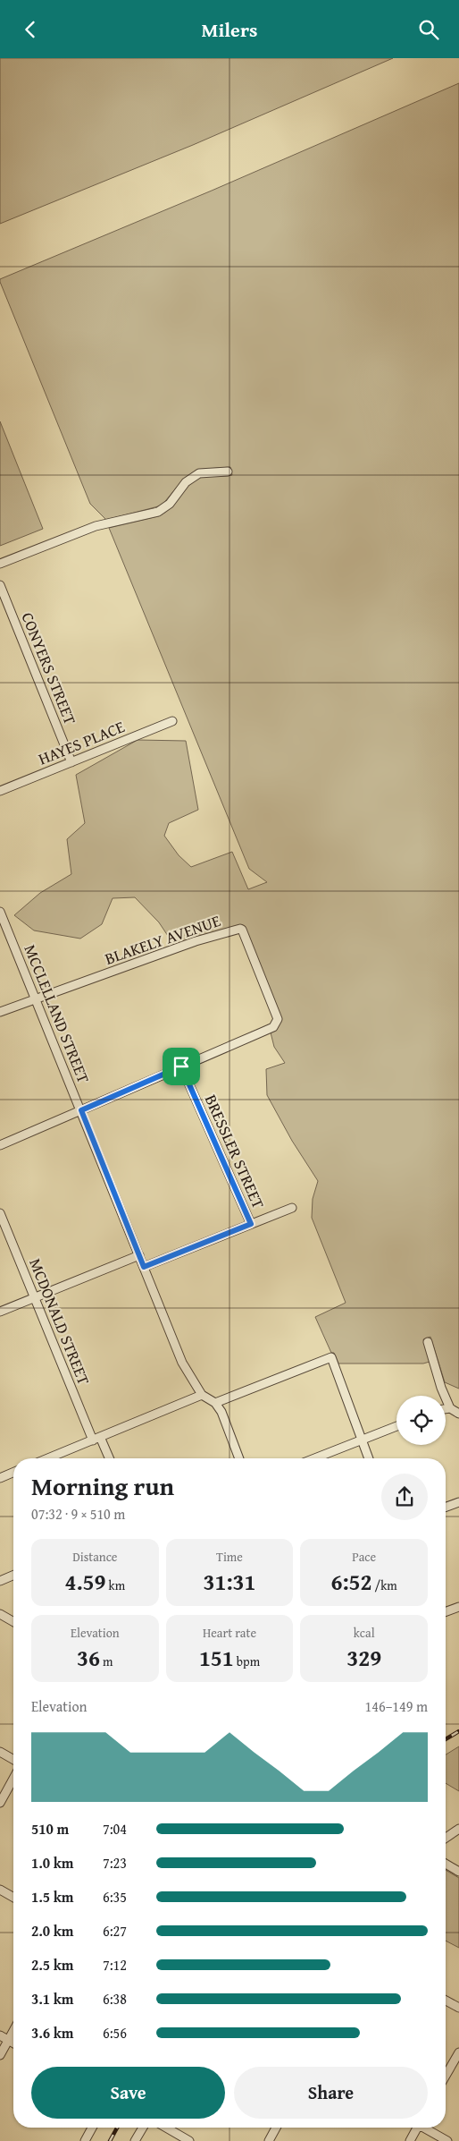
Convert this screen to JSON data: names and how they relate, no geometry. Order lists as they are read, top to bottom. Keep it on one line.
{"streets":{"street":["CONYERS STREET","HAYES PLACE","BLAKELY AVENUE","MCCLELLAND STREET","BRESSLER STREET","MCDONALD STREET"]},"crossings":[["CONYERS STREET","HAYES PLACE"],["BLAKELY AVENUE","MCCLELLAND STREET"],["BLAKELY AVENUE","BRESSLER STREET"]],"page":{"header":"Milers","heading":["Morning run","07:32 · 9 × 510 m"],"stats":[["Distance","4.59 km"],["Time","31:31"],["Pace","6:52 /km"],["Elevation","36 m"],["Heart rate","151 bpm"],["kcal","329"]],"chart":["Elevation","146–149 m"],"list":[{"name":"510 m","note":"7:04"},{"name":"1.0 km","note":"7:23"},{"name":"1.5 km","note":"6:35"},{"name":"2.0 km","note":"6:27"},{"name":"2.5 km","note":"7:12"},{"name":"3.1 km","note":"6:38"},{"name":"3.6 km","note":"6:56"}],"buttons":["Save","Share"]}}
